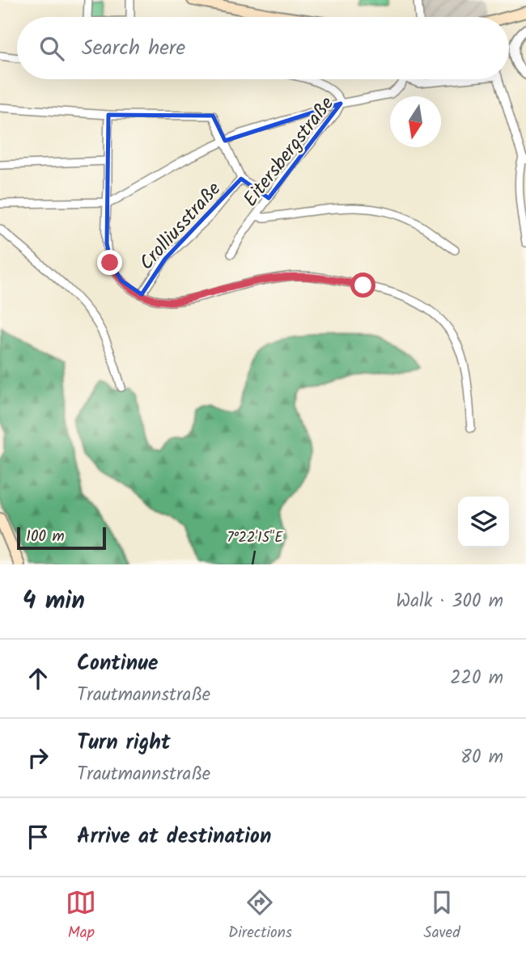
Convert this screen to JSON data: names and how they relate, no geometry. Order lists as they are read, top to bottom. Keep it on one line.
{"streets":{"street":["Eitersbergstraße","Crolliusstraße"]},"scale_bar":"100 m","north":"bottom","page":{"search":"Search here","scale":"100 m","heading":["4 min","Walk · 300 m"],"list":[["Continue","Trautmannstraße","220 m"],["Turn right","Trautmannstraße","80 m"],"Arrive at destination"],"nav":["Map","Directions","Saved"]},"coordinates":["7°22'15\"E"]}
